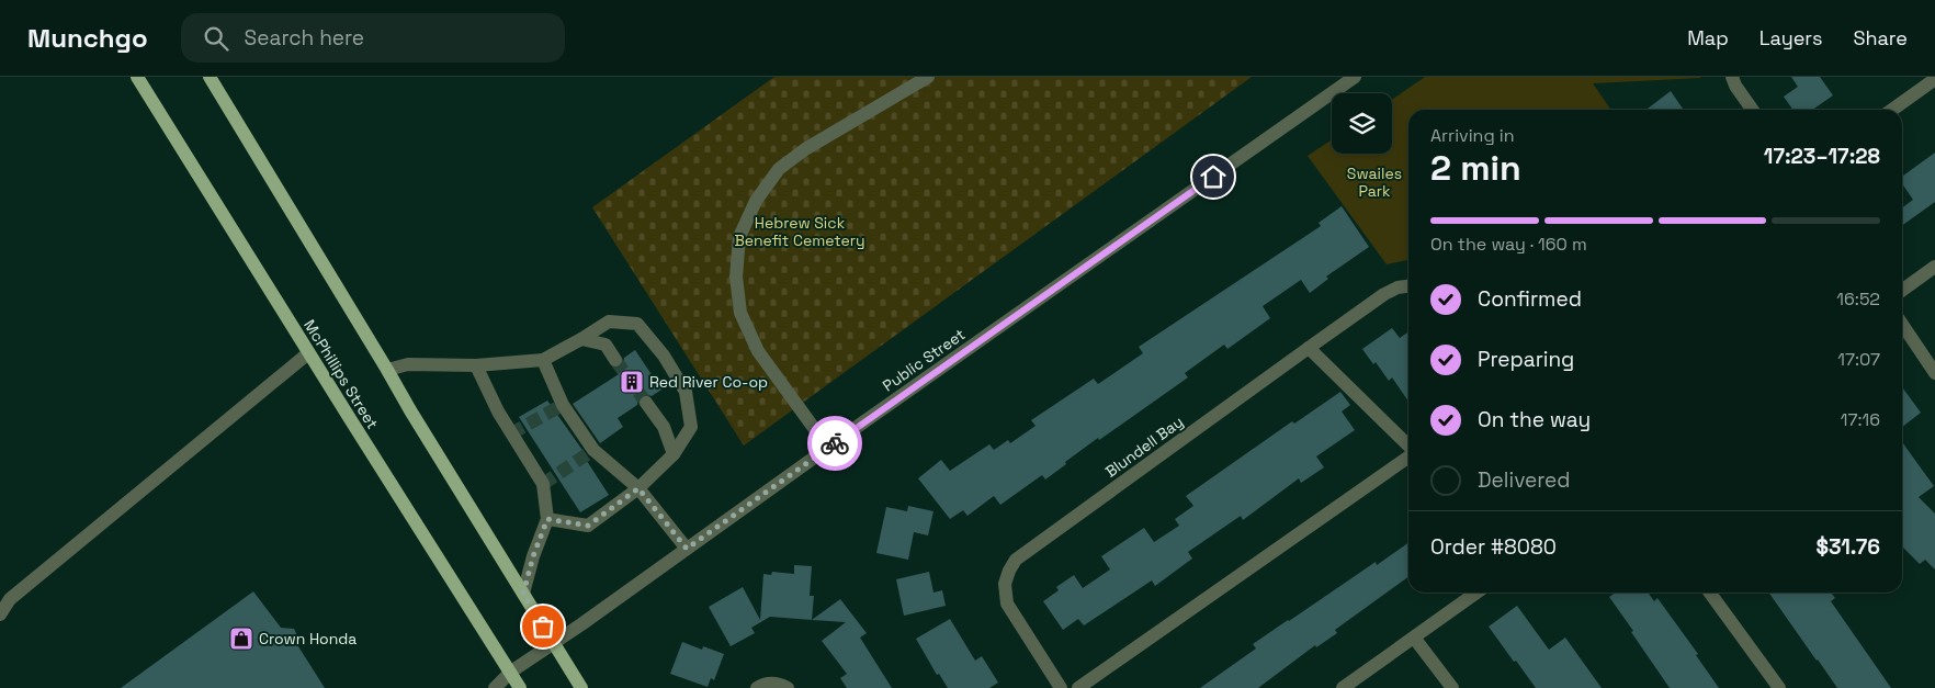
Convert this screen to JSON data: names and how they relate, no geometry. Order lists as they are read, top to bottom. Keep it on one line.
{"streets":{"main road":["McPhillips Street"],"street":["Public Street","Blundell Bay"]},"crossings":[["Public Street","McPhillips Street"]],"parks":["Swailes Park","Hebrew Sick Benefit Cemetery"],"places":{"building":["Red River Co-op"],"shop":["Crown Honda"]},"page":{"header":"Munchgo","search":"Search here","nav":["Map","Layers","Share"],"heading":["2 min","Arriving in","17:23–17:28"],"panel":["Order #8080","$31.76"],"bar":"On the way · 160 m","list":[["Confirmed","16:52"],["Preparing","17:07"],["On the way","17:16"],"Delivered"]}}
